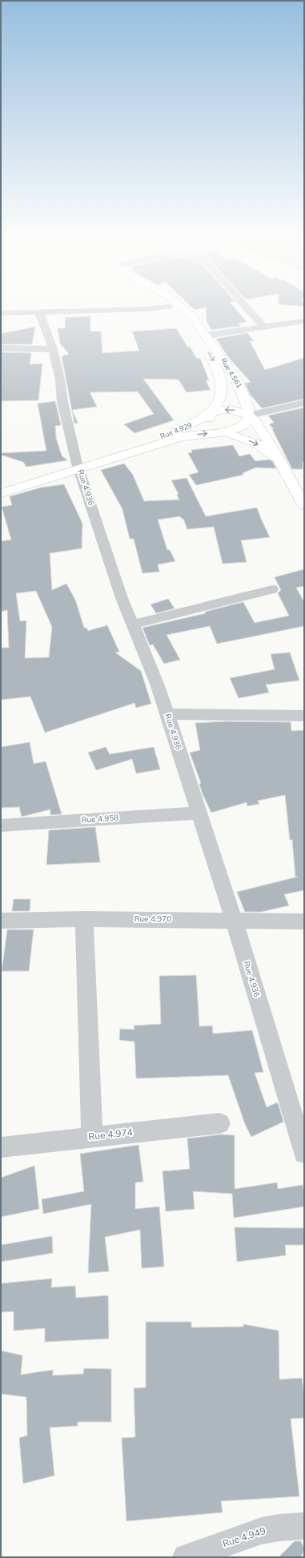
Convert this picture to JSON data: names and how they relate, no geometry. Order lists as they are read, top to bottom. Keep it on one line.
{"streets":{"main road":["Rue 4.561","Rue 4.929"],"street":["Rue 4.936","Rue 4.958","Rue 4.970","Rue 4.974","Rue 4.949"]},"crossings":[["Rue 4.561","Rue 4.929"],["Rue 4.929","Rue 4.936"],["Rue 4.936","Rue 4.958"],["Rue 4.936","Rue 4.970"]]}
